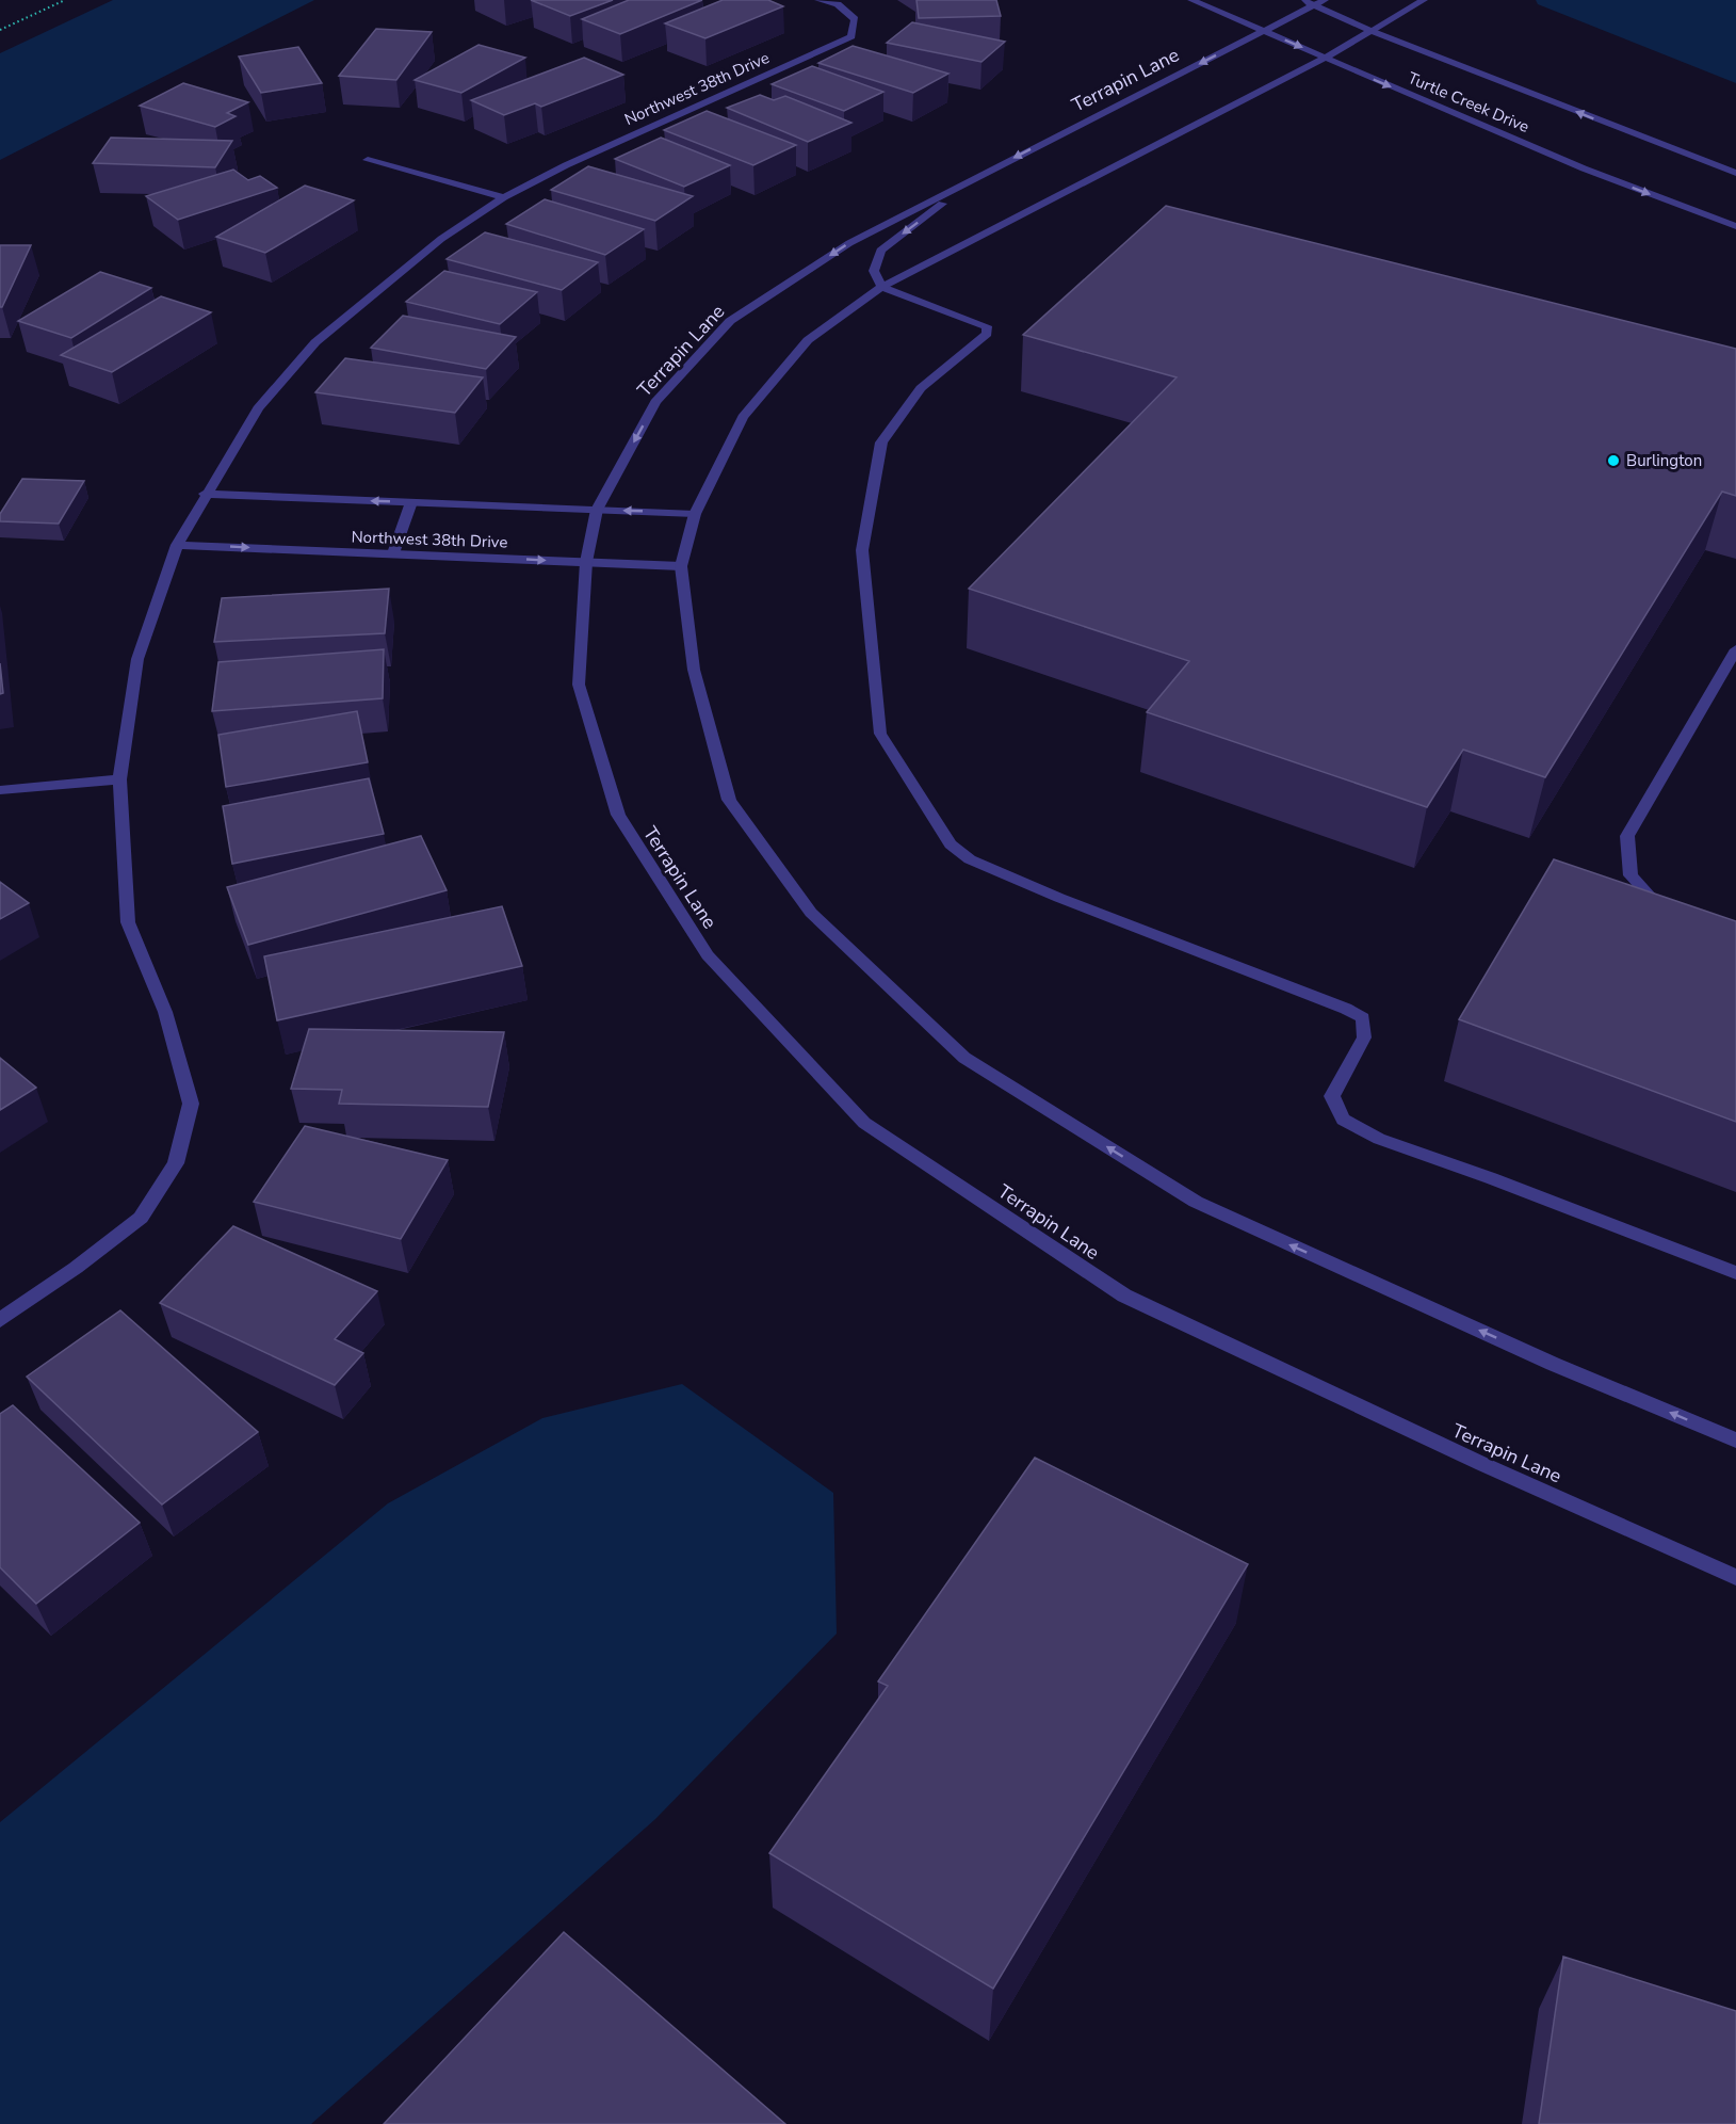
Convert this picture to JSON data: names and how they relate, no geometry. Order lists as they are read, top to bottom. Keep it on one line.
{"streets":{"street":["Terrapin Lane","Northwest 38th Drive","Turtle Creek Drive"]},"crossings":[["Terrapin Lane","Northwest 38th Drive"],["Terrapin Lane","Turtle Creek Drive"]],"places":["Burlington"]}
